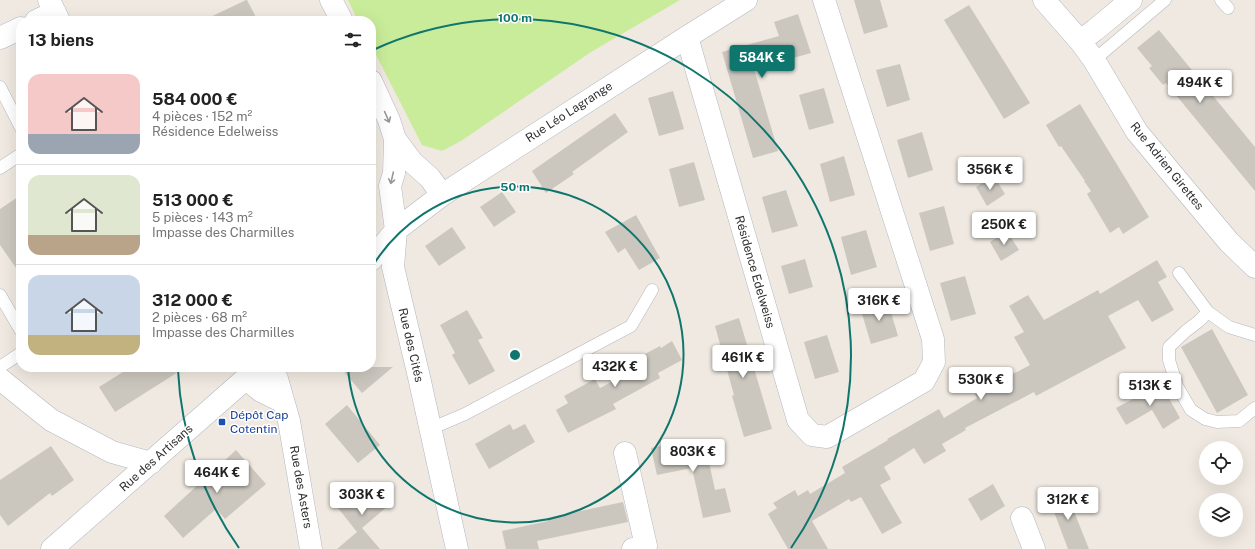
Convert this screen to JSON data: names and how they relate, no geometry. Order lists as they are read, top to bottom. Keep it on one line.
{"streets":{"street":["Rue Léo Lagrange","Rue Adrien Girettes","Résidence Edelweiss","Rue des Cités","Rue des Artisans","Rue des Asters"]},"crossings":[["Rue Léo Lagrange","Résidence Edelweiss"],["Rue Léo Lagrange","Rue des Cités"]],"places":{"transit":["Dépôt Cap Cotentin"]},"page":{"heading":"13 biens","price":["584K €","494K €","356K €","250K €","316K €","461K €","432K €","530K €","513K €","803K €","464K €","303K €","312K €"],"list":[{"name":"584 000 €","note":"4 pièces · 152 m² · Résidence Edelweiss"},{"name":"513 000 €","note":"5 pièces · 143 m² · Impasse des Charmilles"},{"name":"312 000 €","note":"2 pièces · 68 m² · Impasse des Charmilles"}]},"rings":["100 m","50 m"]}
